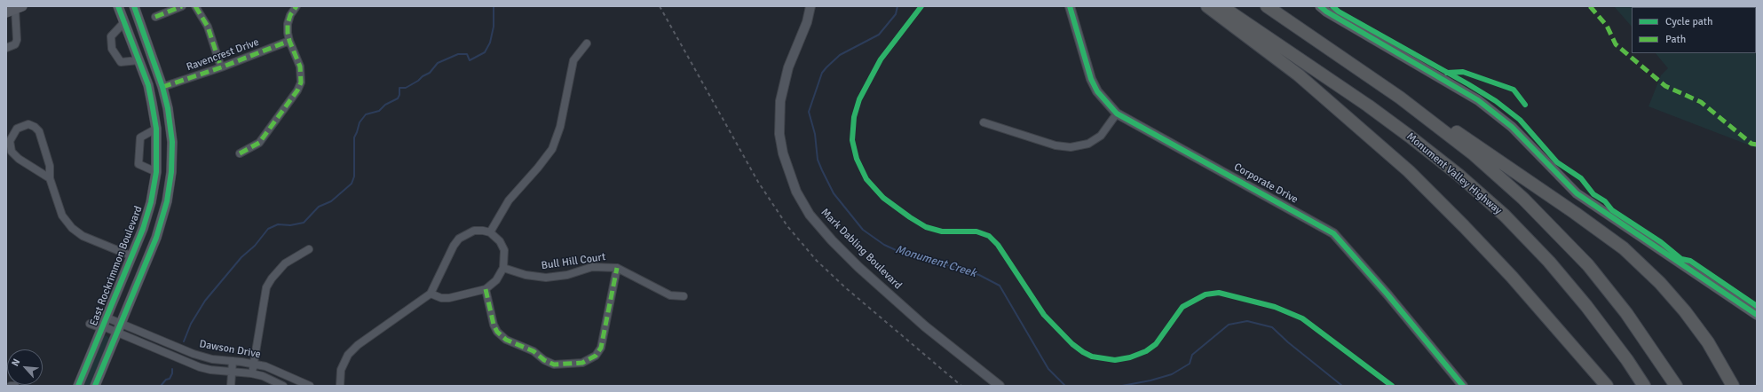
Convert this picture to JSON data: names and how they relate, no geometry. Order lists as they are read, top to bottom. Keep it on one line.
{"streets":{"highway":["Monument Valley Highway"],"main road":["East Rockrimmon Boulevard"],"street":["Ravencrest Drive","Corporate Drive","Mark Dabling Boulevard","Bull Hill Court","Dawson Drive"]},"crossings":[["East Rockrimmon Boulevard","Dawson Drive"]],"water":["Monument Creek"],"legend":["Cycle path","Path"],"north":"top left"}
